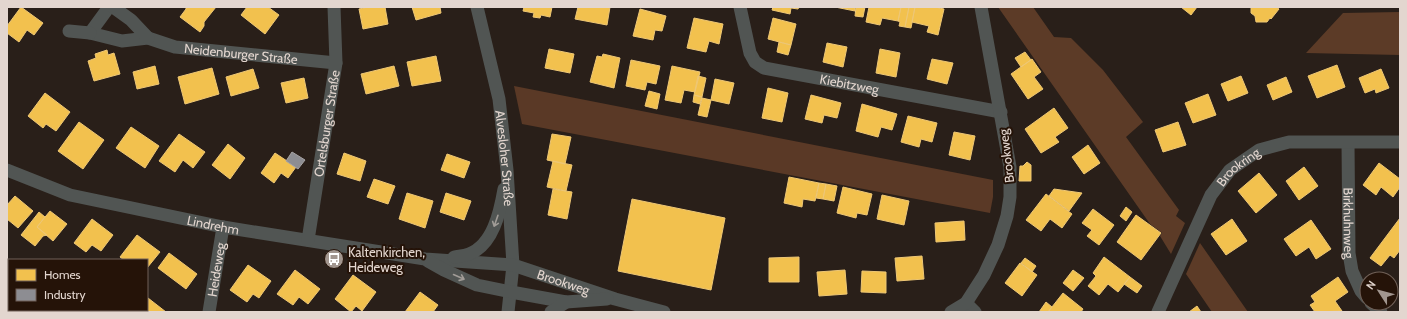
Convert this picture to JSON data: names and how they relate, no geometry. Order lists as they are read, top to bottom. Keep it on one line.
{"streets":{"street":["Neidenburger Straße","Kiebitzweg","Ortelsburger Straße","Brookweg","Alvesloher Straße","Brookring","Birkhuhnweg","Lindrehm","Heideweg"]},"crossings":[["Neidenburger Straße","Ortelsburger Straße"],["Kiebitzweg","Brookweg"],["Ortelsburger Straße","Lindrehm"],["Brookweg","Alvesloher Straße"],["Brookweg","Lindrehm"],["Alvesloher Straße","Lindrehm"],["Brookring","Birkhuhnweg"],["Lindrehm","Heideweg"]],"places":{"bus stop":["Kaltenkirchen, Heideweg"]},"legend":["Homes","Industry"],"north":"top left"}
